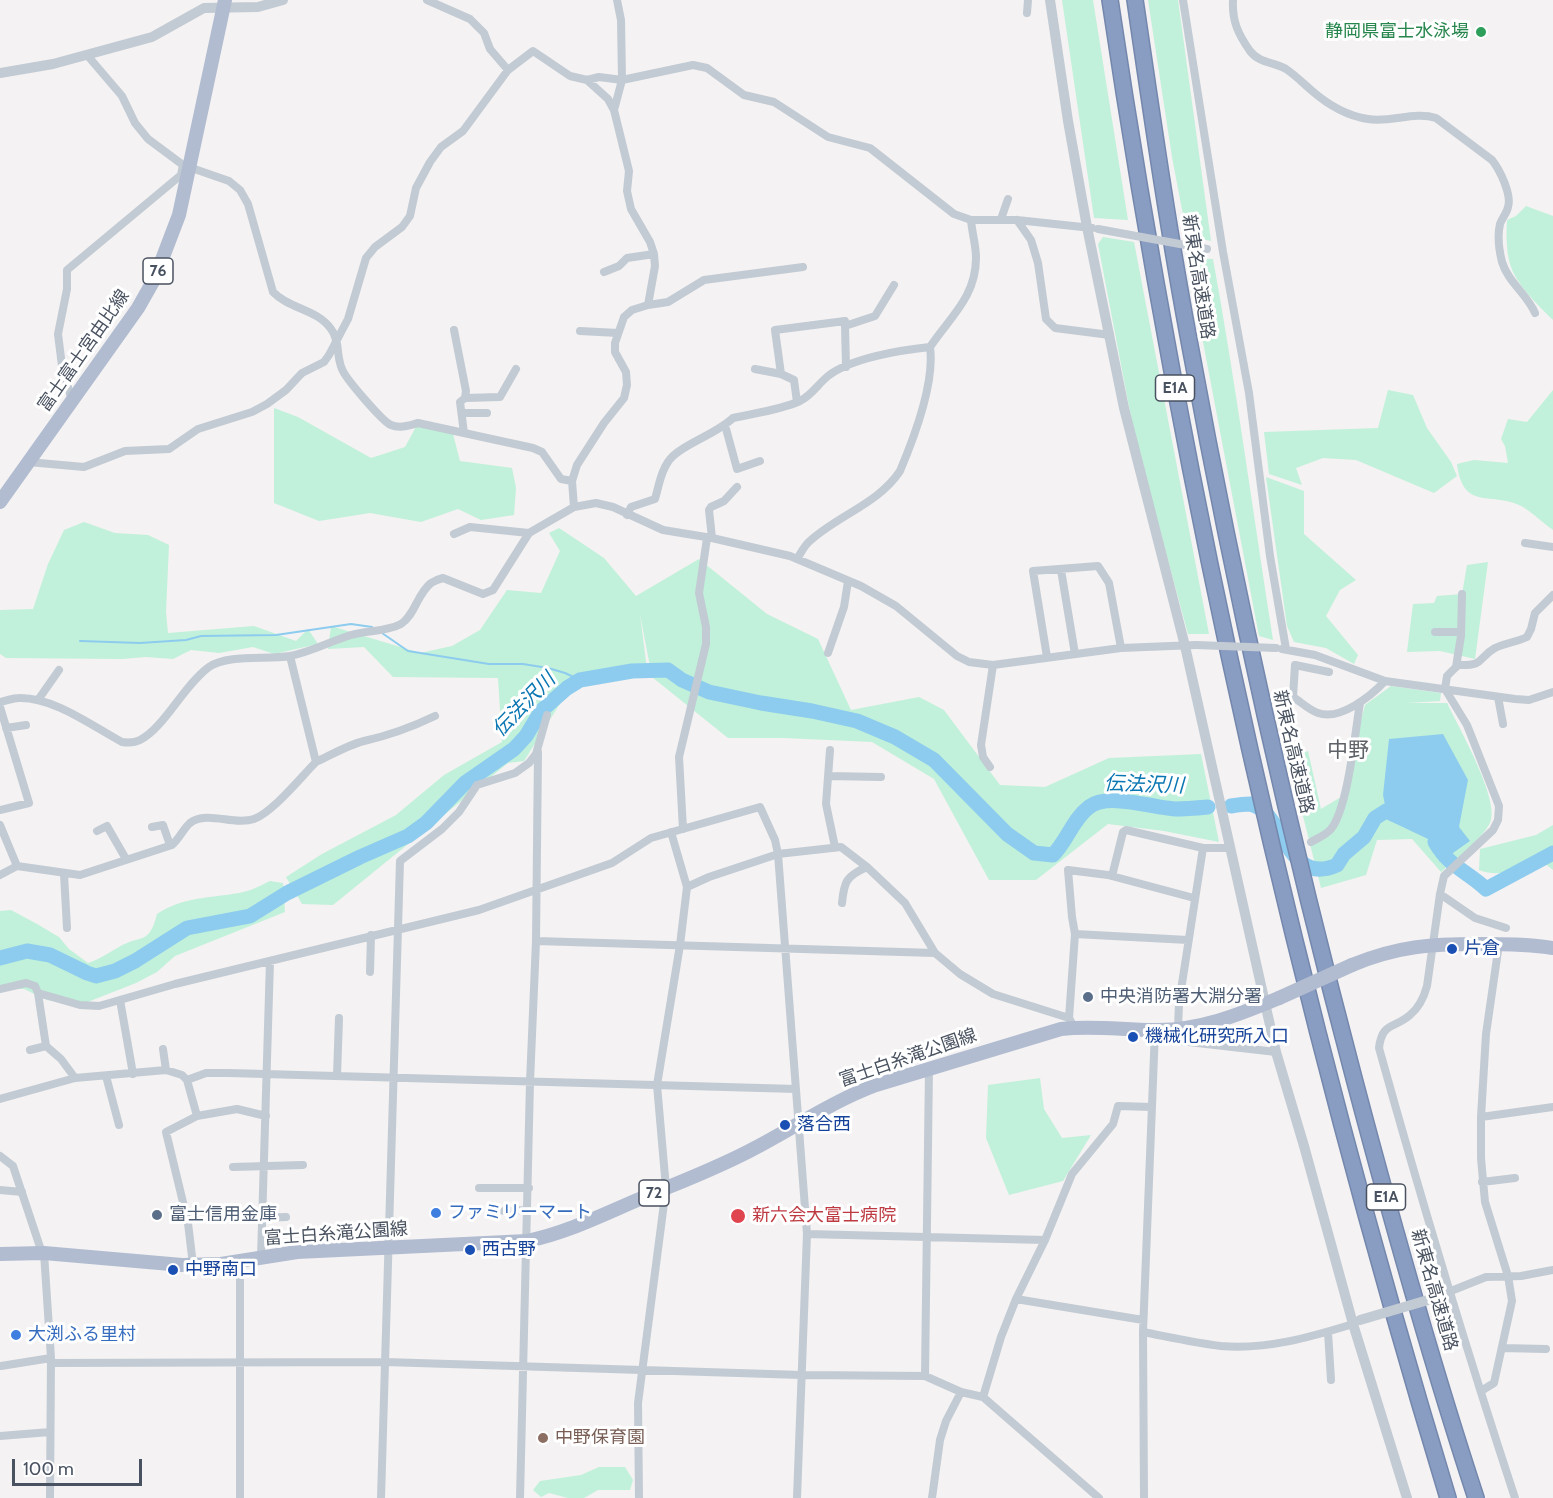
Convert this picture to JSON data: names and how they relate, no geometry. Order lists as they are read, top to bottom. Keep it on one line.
{"streets":{"highway":["新東名高速道路","E1A"],"main road":["76","富士富士宮由比線","富士白糸滝公園線","72"]},"districts":["中野"],"water":["伝法沢川"],"places":["静岡県富士水泳場","片倉","中央消防署大淵分署","機械化研究所入口","落合西","ファミリーマート","富士信用金庫","新六会大富士病院","西古野","中野南口","大渕ふる里村","中野保育園"],"scale_bar":"100 m"}
